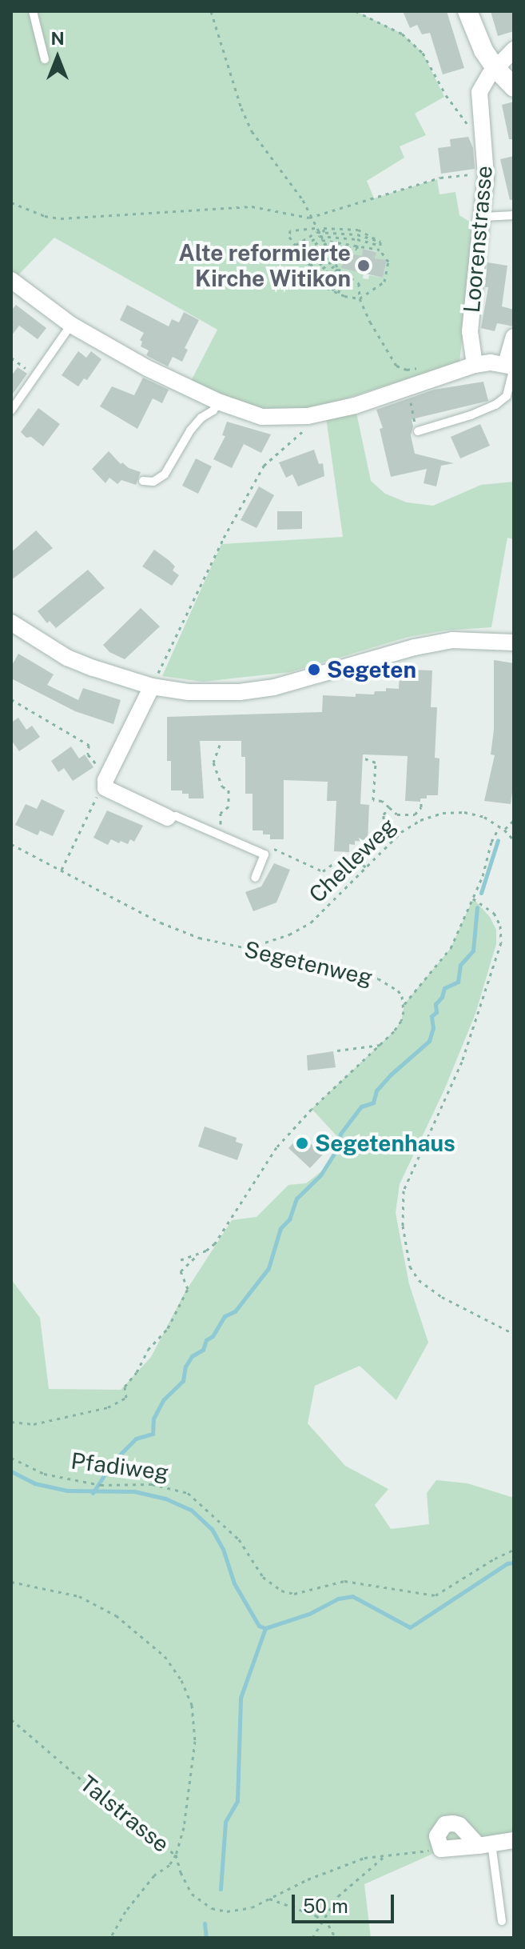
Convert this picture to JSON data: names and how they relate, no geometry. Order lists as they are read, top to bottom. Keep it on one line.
{"streets":{"street":["Loorenstrasse"],"path":["Chelleweg","Segetenweg","Pfadiweg","Talstrasse"]},"crossings":[["Chelleweg","Segetenweg"]],"places":["Alte reformierte Kirche Witikon","Segeten","Segetenhaus"],"scale_bar":"50 m","north":"top"}
